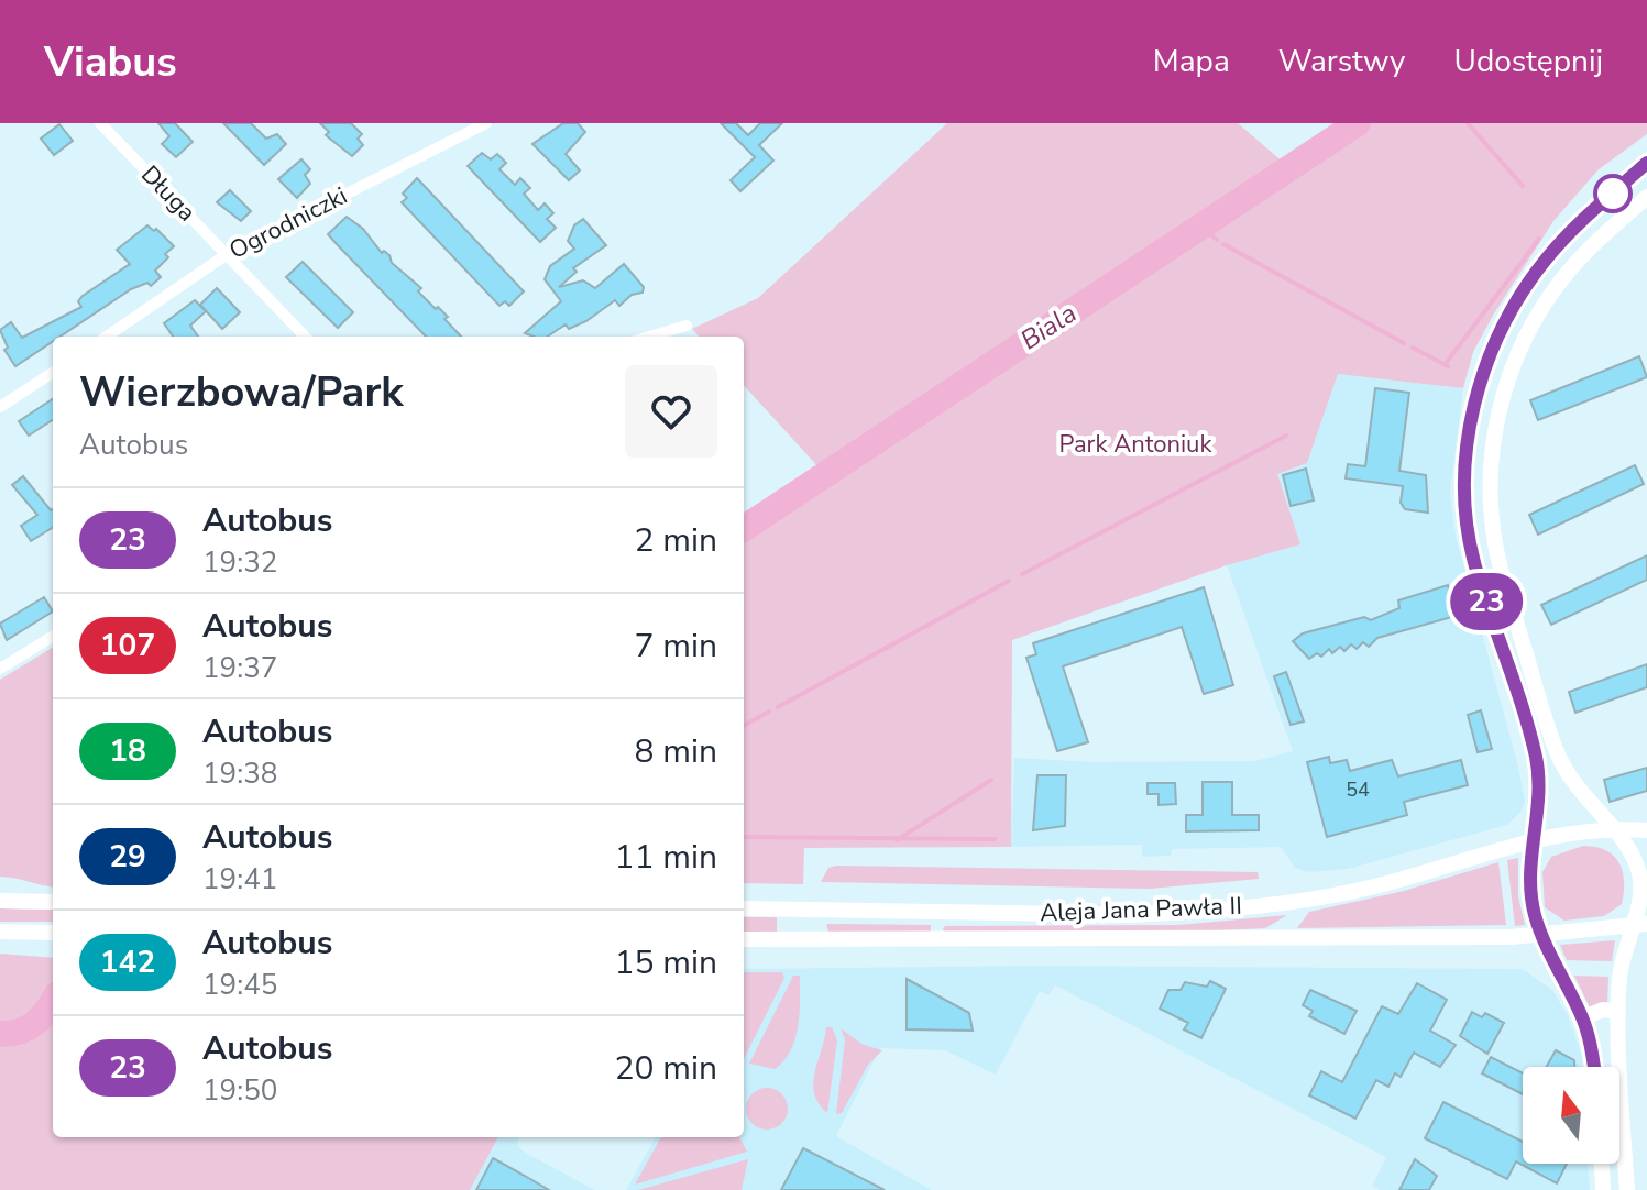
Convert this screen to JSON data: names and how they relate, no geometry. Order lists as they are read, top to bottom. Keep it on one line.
{"streets":{"main road":["Aleja Jana Pawła II"],"street":["Długa","Ogrodniczki"]},"crossings":[["Długa","Ogrodniczki"]],"water":["Biala"],"parks":["Park Antoniuk"],"lines":["bus line 23"],"house_numbers":["54"],"north":"top","page":{"header":"Viabus","nav":["Mapa","Warstwy","Udostępnij"],"on_map":"23","heading":["Wierzbowa/Park","Autobus"],"list":[{"mark":"23","name":"Autobus","note":"19:32","value":"2 min"},{"mark":"107","name":"Autobus","note":"19:37","value":"7 min"},{"mark":"18","name":"Autobus","note":"19:38","value":"8 min"},{"mark":"29","name":"Autobus","note":"19:41","value":"11 min"},{"mark":"142","name":"Autobus","note":"19:45","value":"15 min"},{"mark":"23","name":"Autobus","note":"19:50","value":"20 min"}]}}
